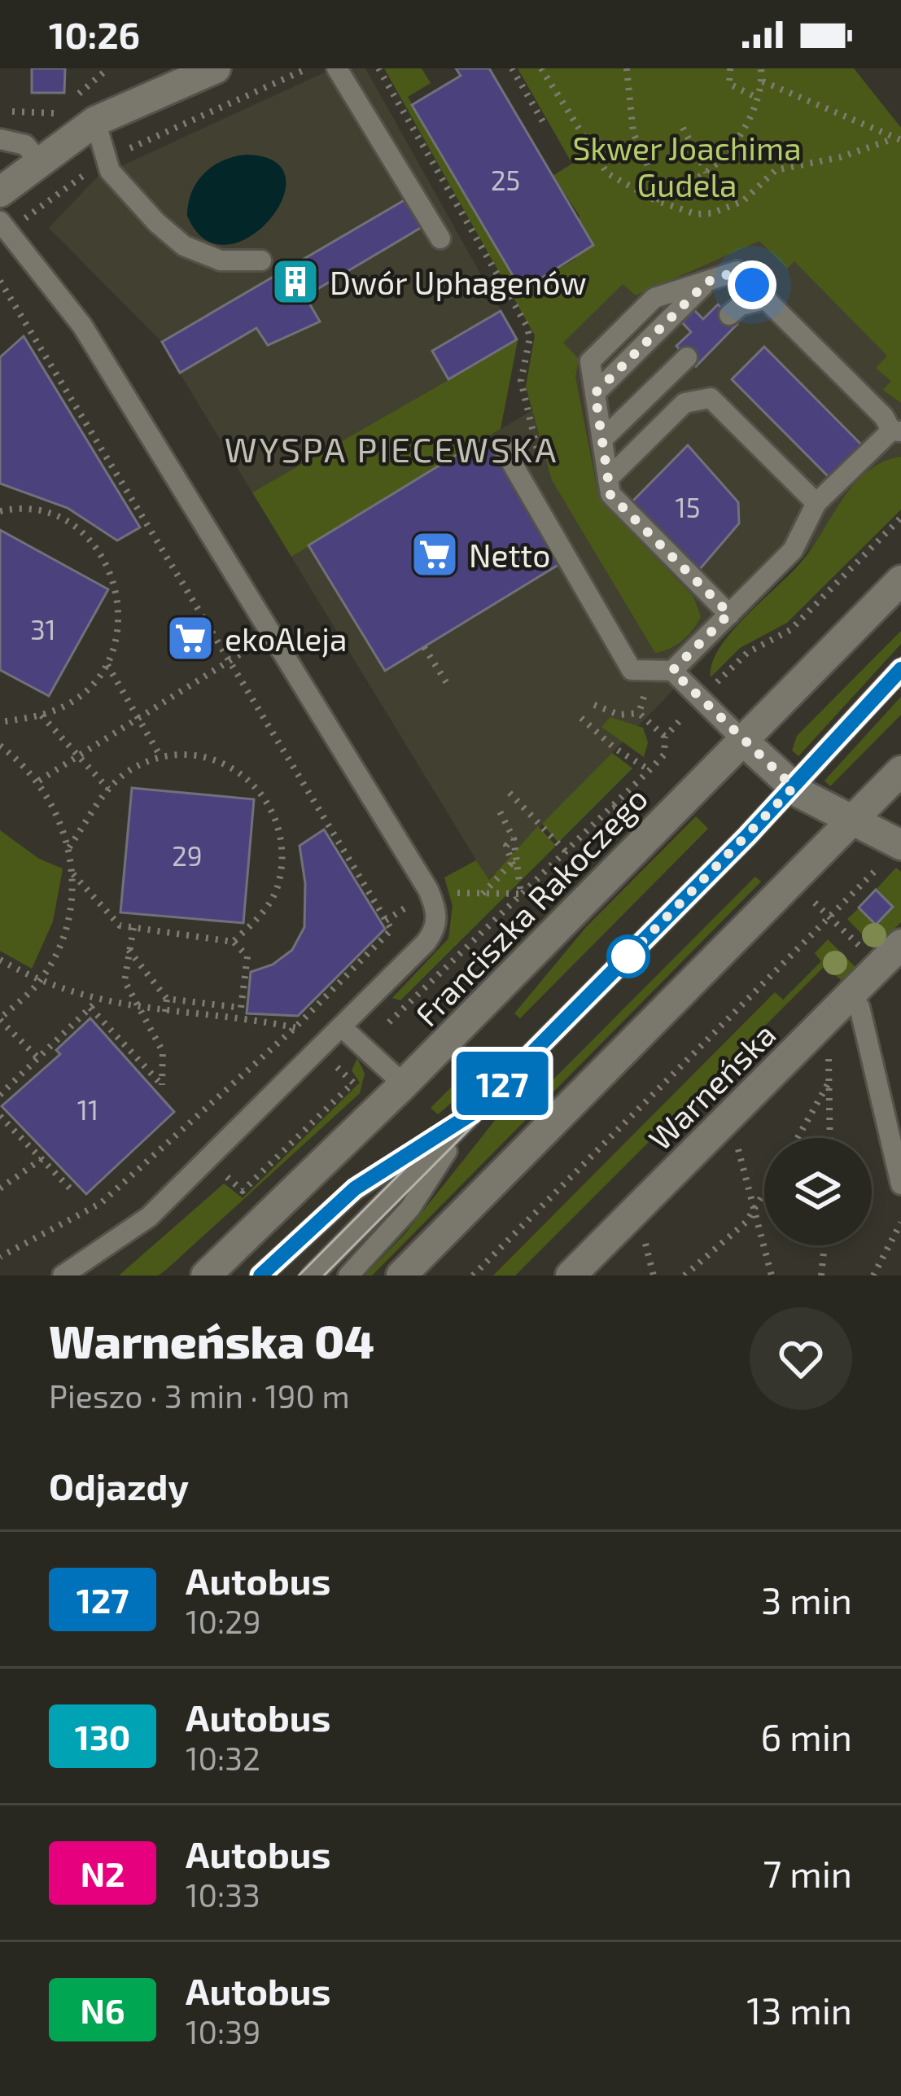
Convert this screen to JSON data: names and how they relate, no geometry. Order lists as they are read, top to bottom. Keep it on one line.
{"streets":{"main road":["Franciszka Rakoczego","Warneńska"]},"districts":["WYSPA PIECEWSKA"],"parks":["Skwer Joachima Gudela"],"places":{"building":["Dwór Uphagenów"],"supermarket":["Netto","ekoAleja"]},"lines":["bus line 127"],"house_numbers":["25","15","31","29","11"],"page":{"status":"10:26","on_map":"127","heading":[["Warneńska 04","Pieszo · 3 min · 190 m"],"Odjazdy"],"list":[{"mark":"127","name":"Autobus","note":"10:29","value":"3 min"},{"mark":"130","name":"Autobus","note":"10:32","value":"6 min"},{"mark":"N2","name":"Autobus","note":"10:33","value":"7 min"},{"mark":"N6","name":"Autobus","note":"10:39","value":"13 min"}]}}
